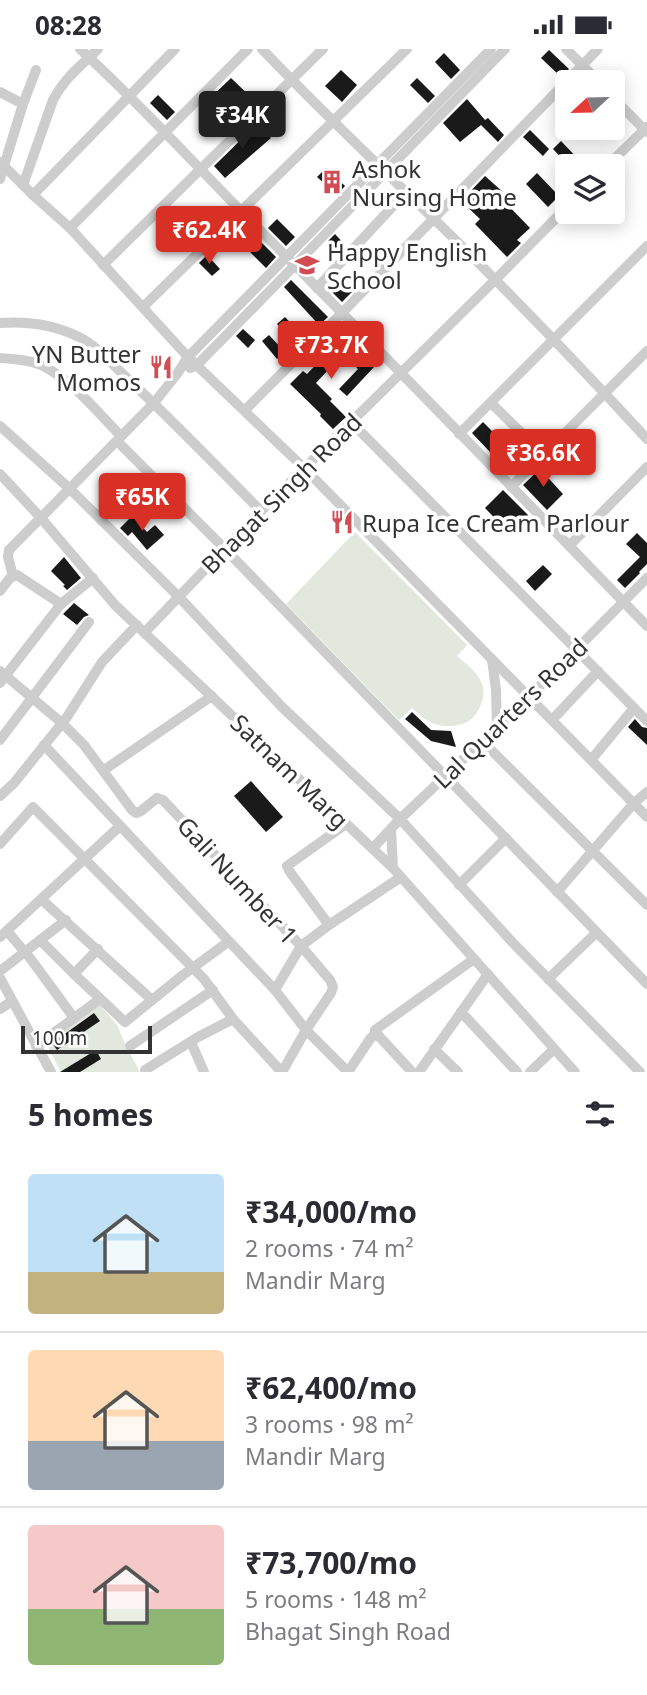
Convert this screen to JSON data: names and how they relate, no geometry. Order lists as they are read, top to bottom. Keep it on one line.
{"streets":{"street":["Bhagat Singh Road","Lal Quarters Road","Satnam Marg","Gali Number 1"]},"crossings":[["Bhagat Singh Road","Satnam Marg"],["Lal Quarters Road","Satnam Marg"]],"places":{"building":["Ashok Nursing Home"],"school or university":["Happy English School"],"restaurant":["YN Butter Momos","Rupa Ice Cream Parlour"]},"scale_bar":"100 m","north":"left","page":{"status":"08:28","price":["₹34K","₹62.4K","₹73.7K","₹36.6K","₹65K"],"scale":"100 m","heading":"5 homes","list":[{"name":"₹34,000/mo","note":"2 rooms · 74 m² · Mandir Marg"},{"name":"₹62,400/mo","note":"3 rooms · 98 m² · Mandir Marg"},{"name":"₹73,700/mo","note":"5 rooms · 148 m² · Bhagat Singh Road"}]}}
